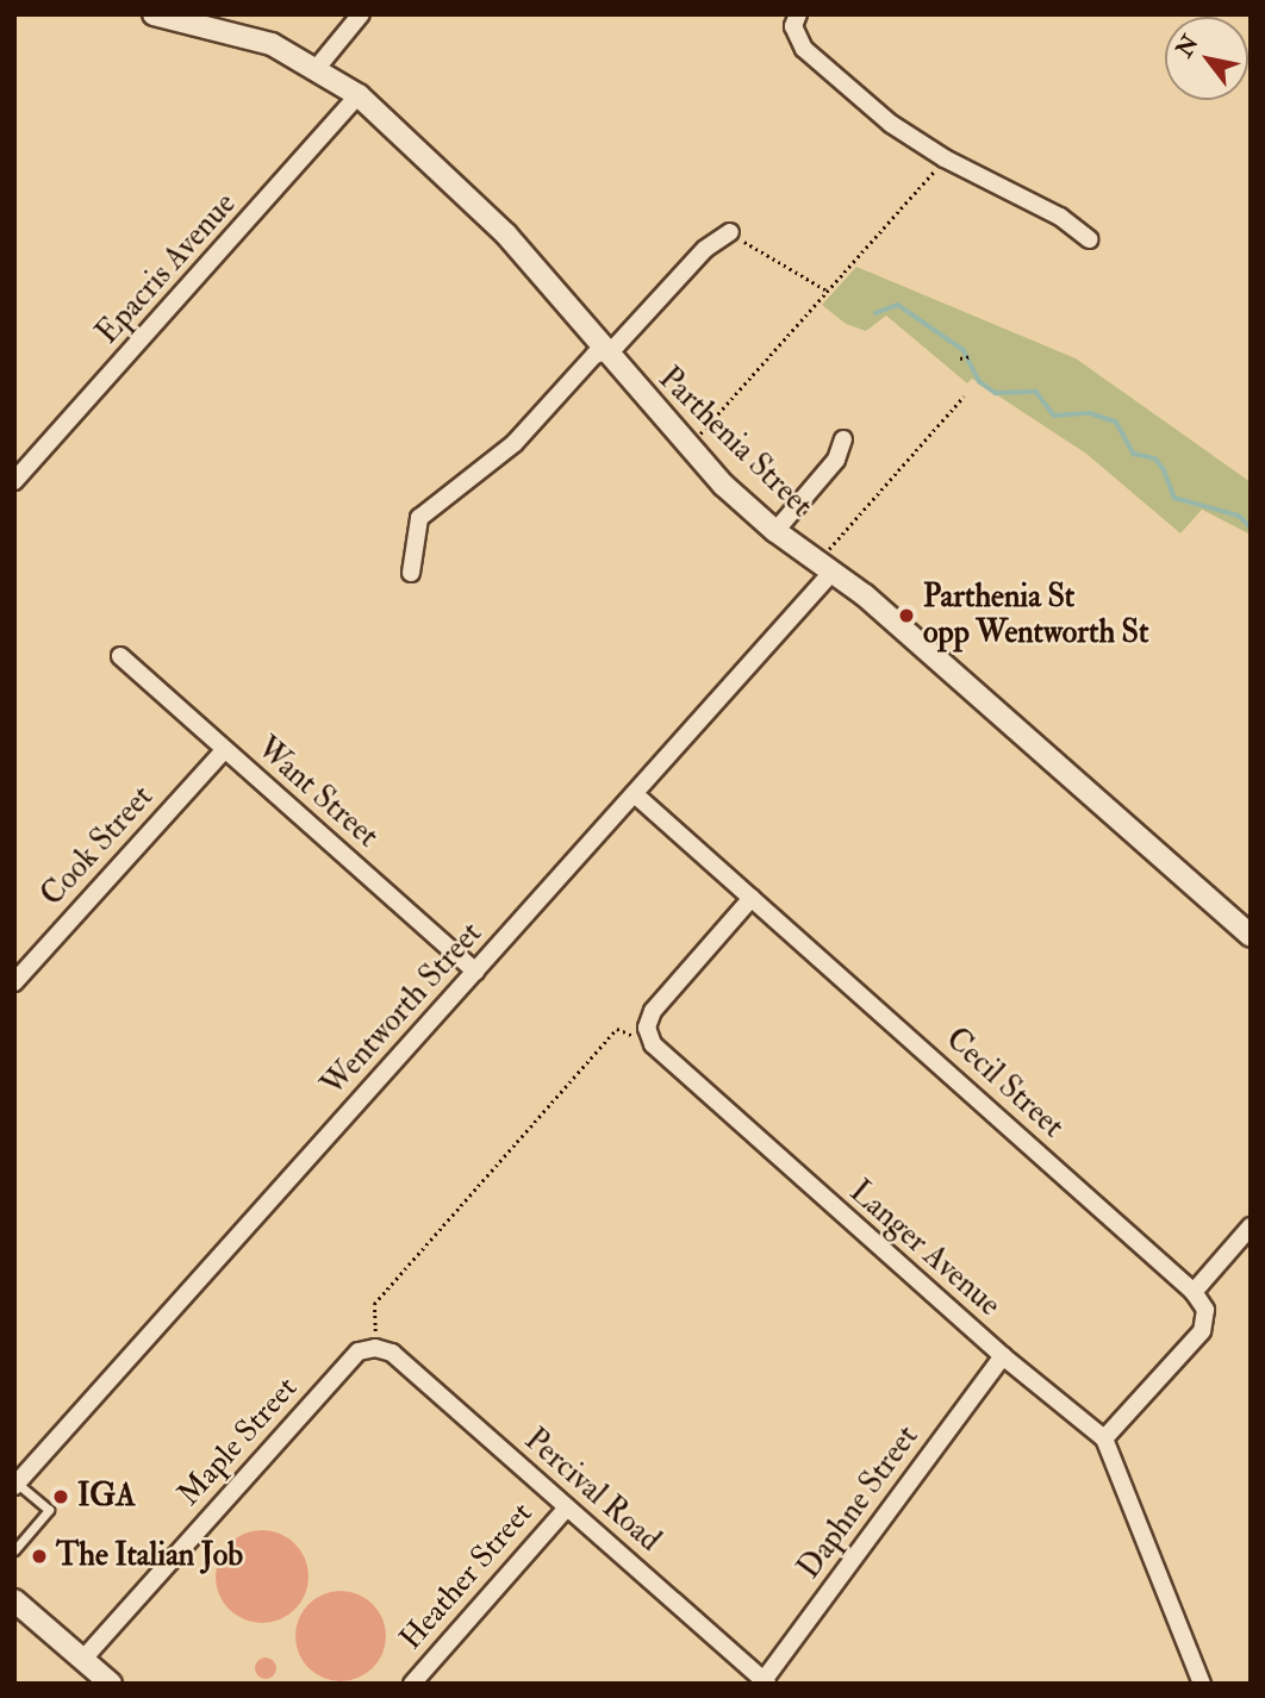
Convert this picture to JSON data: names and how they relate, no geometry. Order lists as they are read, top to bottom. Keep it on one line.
{"streets":{"street":["Epacris Avenue","Parthenia Street","Want Street","Cook Street","Wentworth Street","Cecil Street","Langer Avenue","Maple Street","Percival Road","Daphne Street","Heather Street"]},"crossings":[["Epacris Avenue","Parthenia Street"],["Parthenia Street","Wentworth Street"],["Want Street","Cook Street"],["Want Street","Wentworth Street"],["Wentworth Street","Cecil Street"],["Langer Avenue","Daphne Street"],["Maple Street","Percival Road"],["Percival Road","Daphne Street"],["Percival Road","Heather Street"]],"places":["Parthenia St opp Wentworth St","IGA","The Italian Job"],"north":"top left"}
